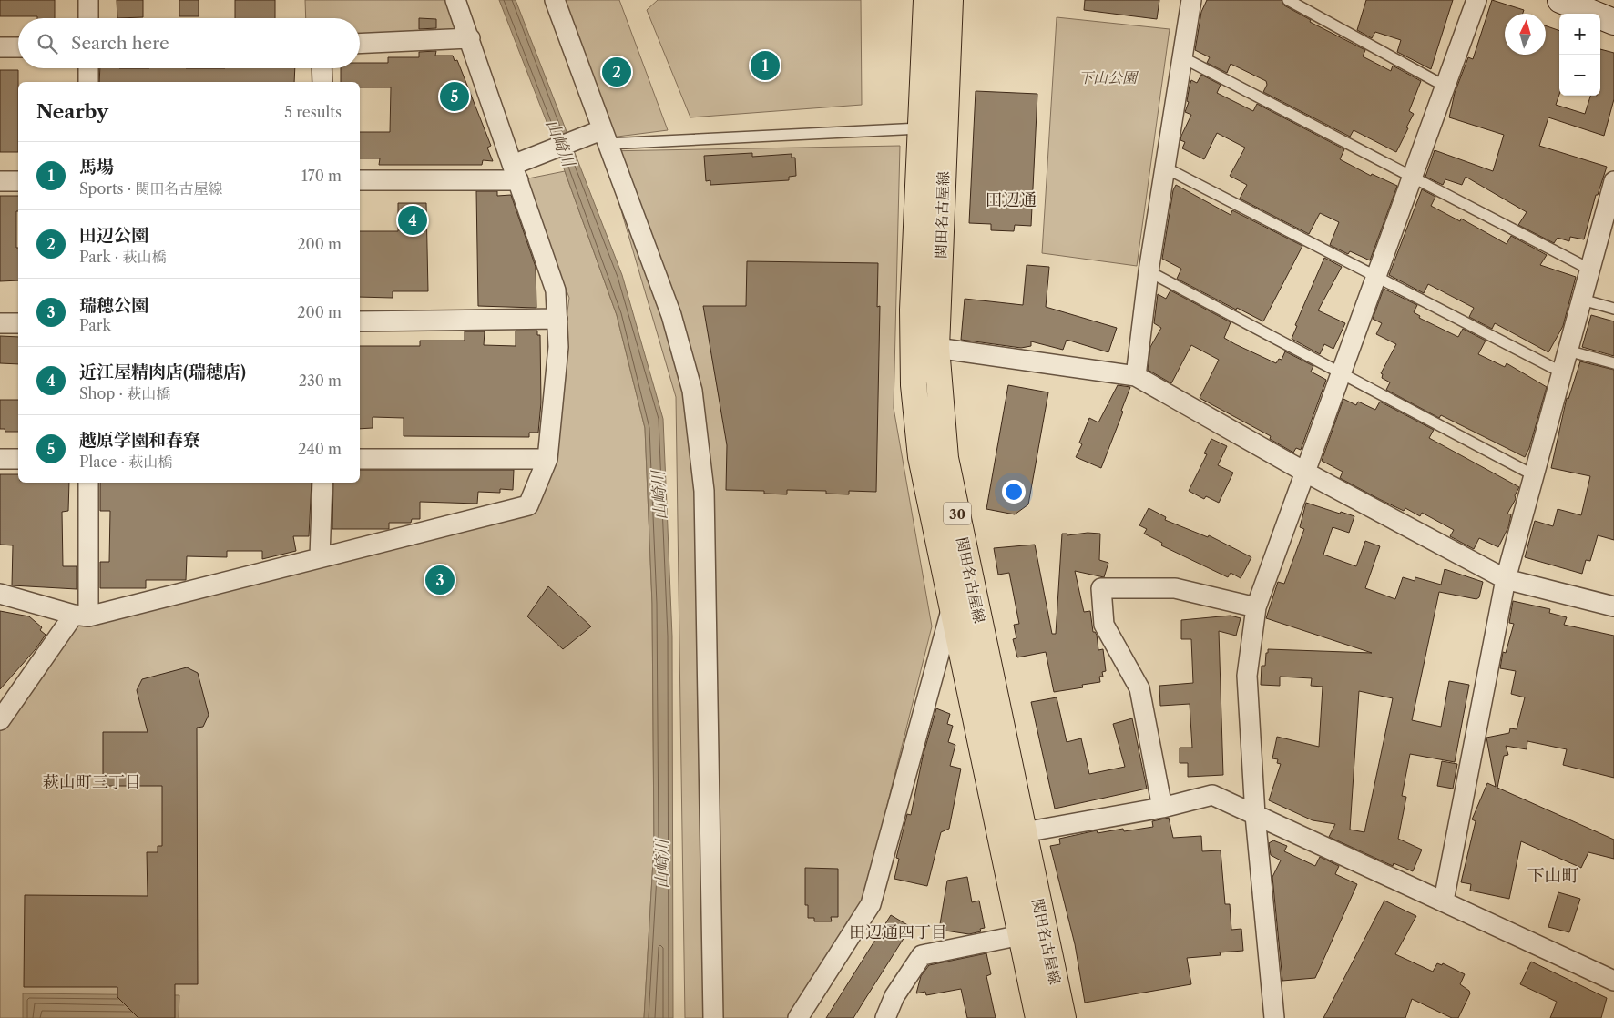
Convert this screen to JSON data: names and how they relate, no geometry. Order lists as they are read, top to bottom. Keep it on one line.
{"streets":{"main road":["関田名古屋線","30"]},"districts":["田辺通","萩山町三丁目","下山町","田辺通四丁目"],"water":["山崎川"],"parks":["下山公園"],"north":"top","page":{"map_buttons":["+","−"],"search":"Search here","pins":["1","2","5","4","3"],"heading":["Nearby","5 results"],"list":[{"mark":"1","name":"馬場","note":"Sports · 関田名古屋線","value":"170 m"},{"mark":"2","name":"田辺公園","note":"Park · 萩山橋","value":"200 m"},{"mark":"3","name":"瑞穂公園","note":"Park","value":"200 m"},{"mark":"4","name":"近江屋精肉店(瑞穂店)","note":"Shop · 萩山橋","value":"230 m"},{"mark":"5","name":"越原学園和春寮","note":"Place · 萩山橋","value":"240 m"}]}}
